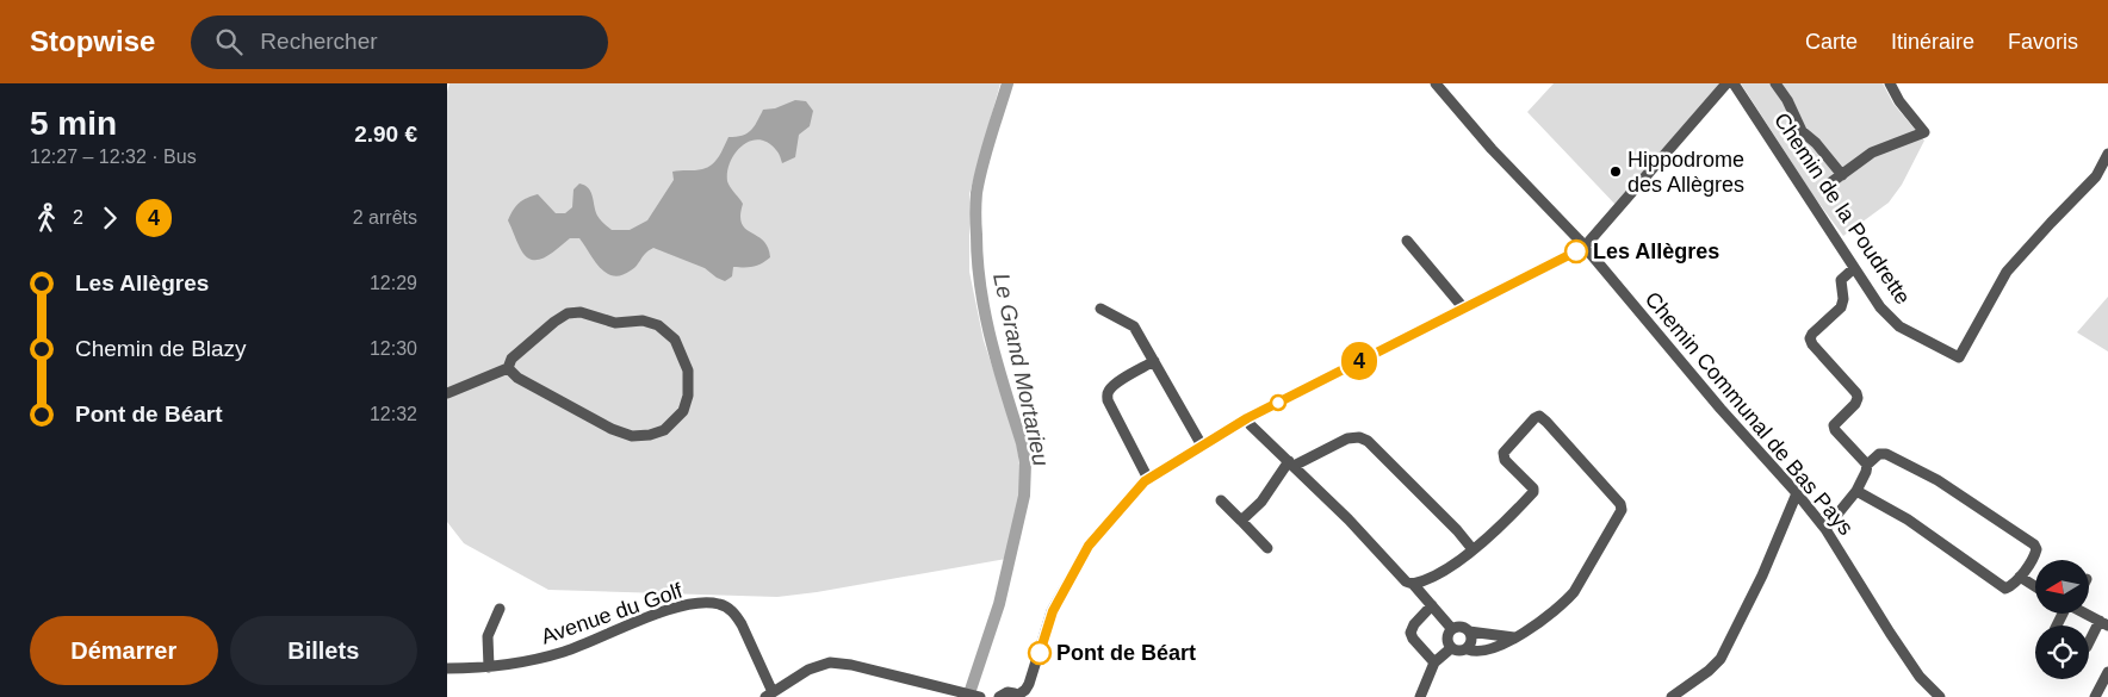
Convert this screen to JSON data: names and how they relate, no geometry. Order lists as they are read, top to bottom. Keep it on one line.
{"streets":{"street":["Chemin de la Poudrette","Chemin Communal de Bas Pays","Avenue du Golf"]},"water":["Le Grand Mortarieu"],"places":["Hippodrome des Allègres","Les Allègres","Pont de Béart"],"lines":["bus line 4"],"north":"left","page":{"header":"Stopwise","search":"Rechercher","nav":["Carte","Itinéraire","Favoris"],"heading":["5 min","12:27 – 12:32 · Bus","2.90 €"],"on_map":"4","legs":["2","4","2 arrêts"],"list":[{"name":"Les Allègres","value":"12:29"},{"name":"Chemin de Blazy","value":"12:30"},{"name":"Pont de Béart","value":"12:32"}],"buttons":["Démarrer","Billets"]}}
